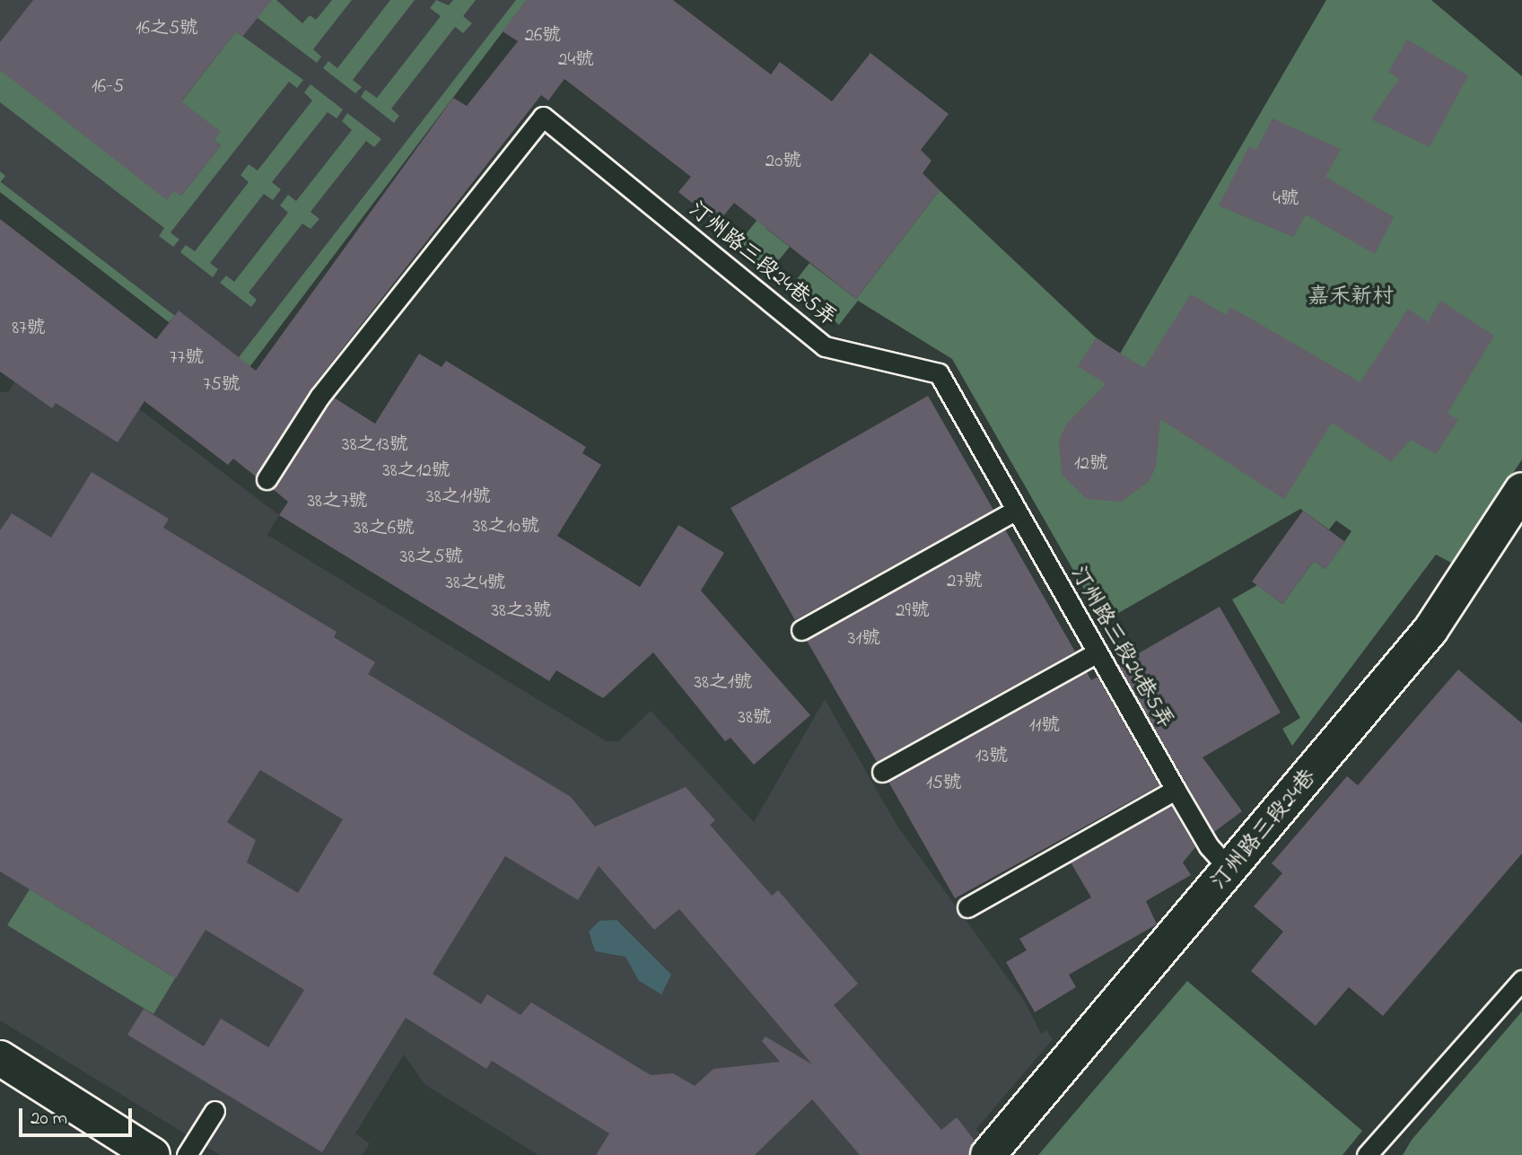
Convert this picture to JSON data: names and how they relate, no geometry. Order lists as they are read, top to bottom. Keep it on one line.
{"streets":{"street":["汀州路三段24巷"],"lane":["汀州路三段24巷5弄"]},"crossings":[["汀州路三段24巷5弄","汀州路三段24巷"]],"parks":["嘉禾新村"],"house_numbers":["16之5號","26號","24號","16-5","20號","4號","87號","77號","75號","38之13號","12號","38之12號","38之11號","38之7號","38之10號","38之6號","38之5號","27號","38之4號","38之3號","29號","31號","38之1號","38號","11號","13號","15號"],"scale_bar":"20 m"}
